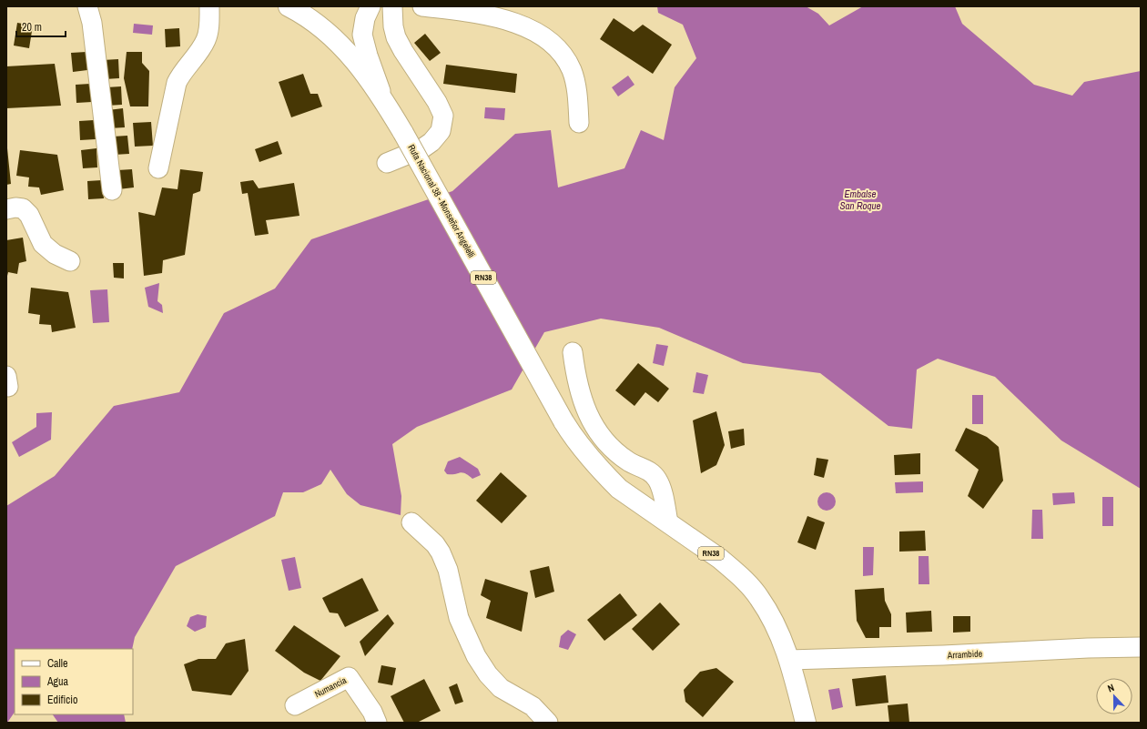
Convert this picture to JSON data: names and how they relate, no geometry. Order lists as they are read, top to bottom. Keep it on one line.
{"streets":{"main road":["Ruta Nacional 38 - Monseñor Angelelli","RN38"],"street":["Arrambide","Numancia"]},"crossings":[["Ruta Nacional 38 - Monseñor Angelelli","RN38"],["RN38","Arrambide"]],"water":["Embalse San Roque"],"legend":["Calle","Agua","Edificio"],"scale_bar":"20 m","north":"top"}
